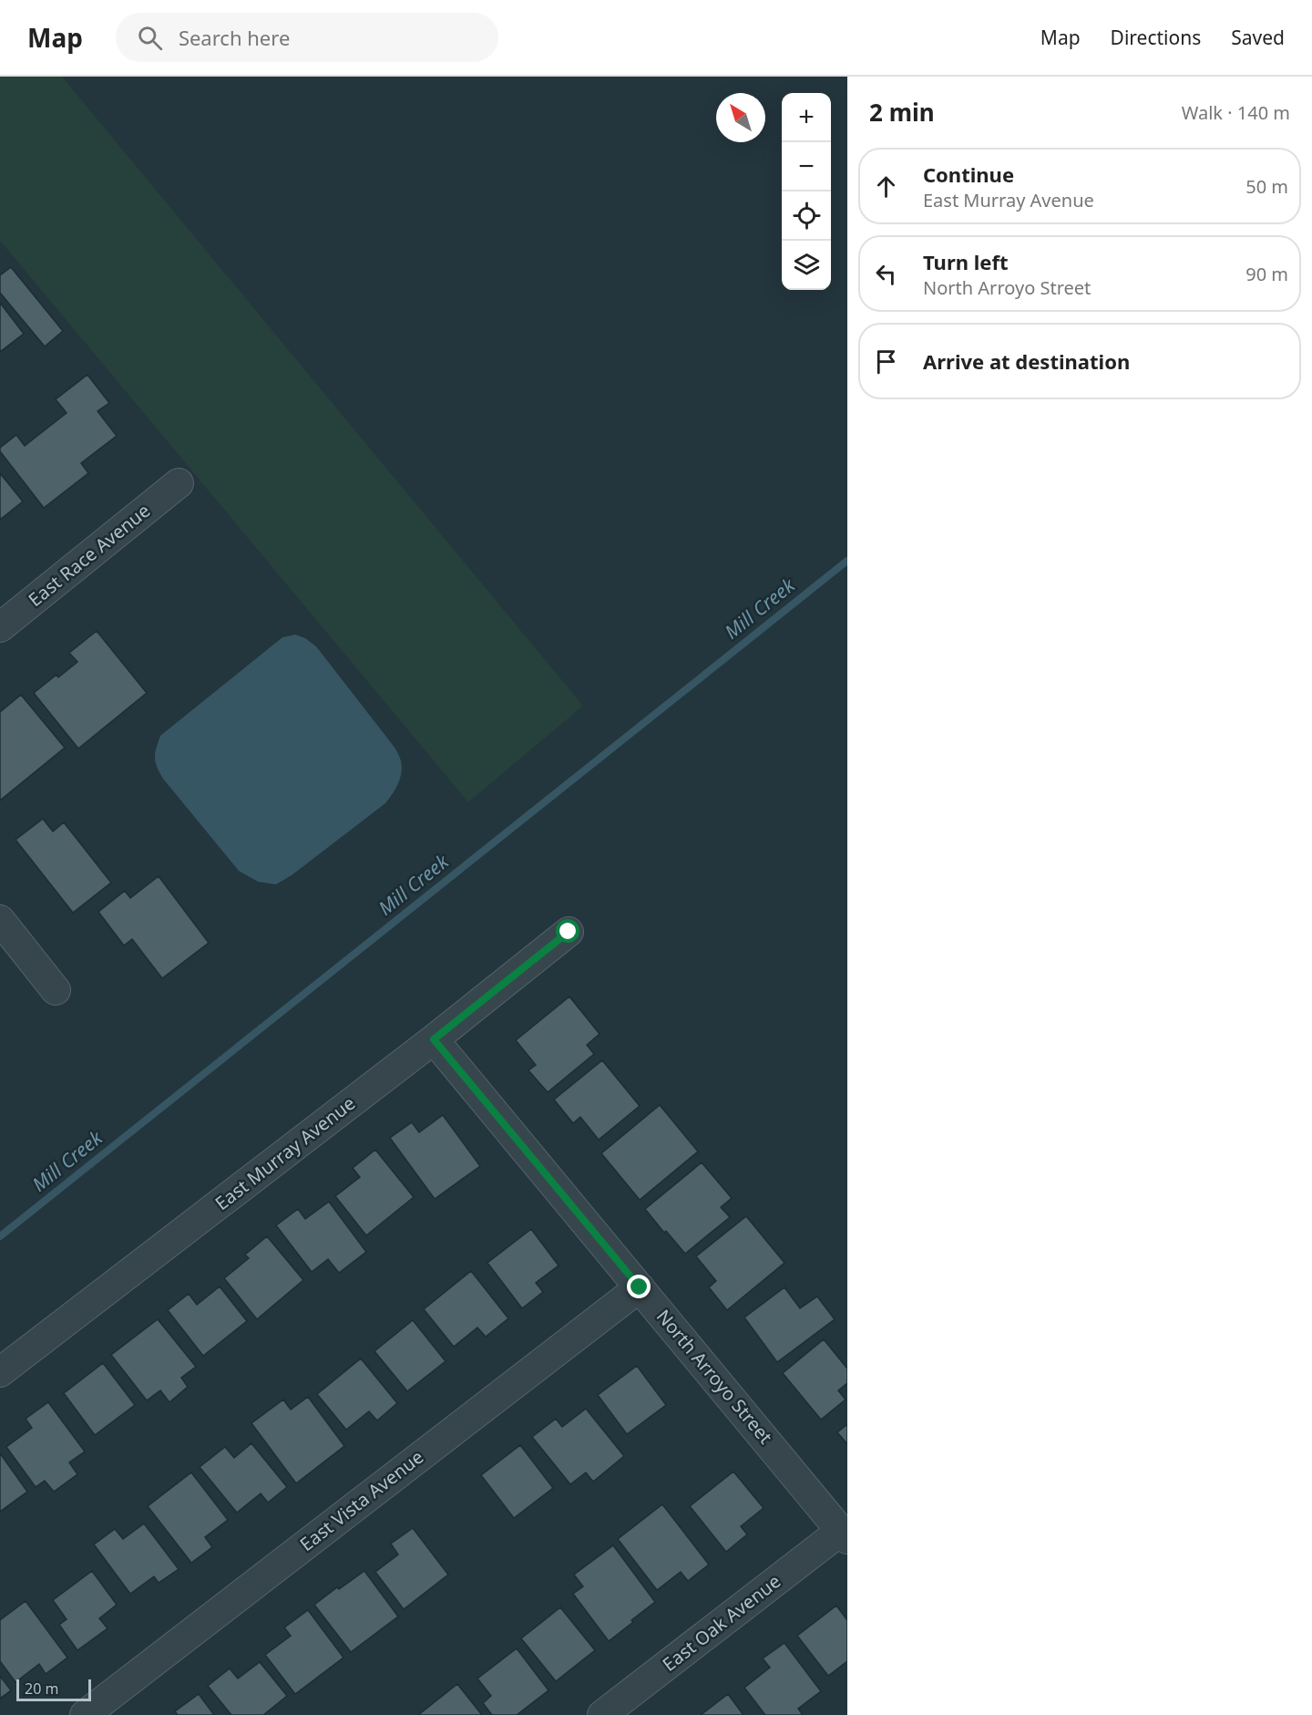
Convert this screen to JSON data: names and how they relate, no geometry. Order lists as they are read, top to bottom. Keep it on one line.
{"streets":{"street":["East Race Avenue","East Murray Avenue","North Arroyo Street","East Vista Avenue","East Oak Avenue"]},"crossings":[["East Murray Avenue","North Arroyo Street"],["North Arroyo Street","East Vista Avenue"],["North Arroyo Street","East Oak Avenue"]],"water":["Mill Creek"],"scale_bar":"20 m","north":"top left","page":{"header":"Map","search":"Search here","nav":["Map","Directions","Saved"],"heading":["2 min","Walk · 140 m"],"map_buttons":["+","−"],"list":[["Continue","East Murray Avenue","50 m"],["Turn left","North Arroyo Street","90 m"],"Arrive at destination"],"scale":"20 m"}}
